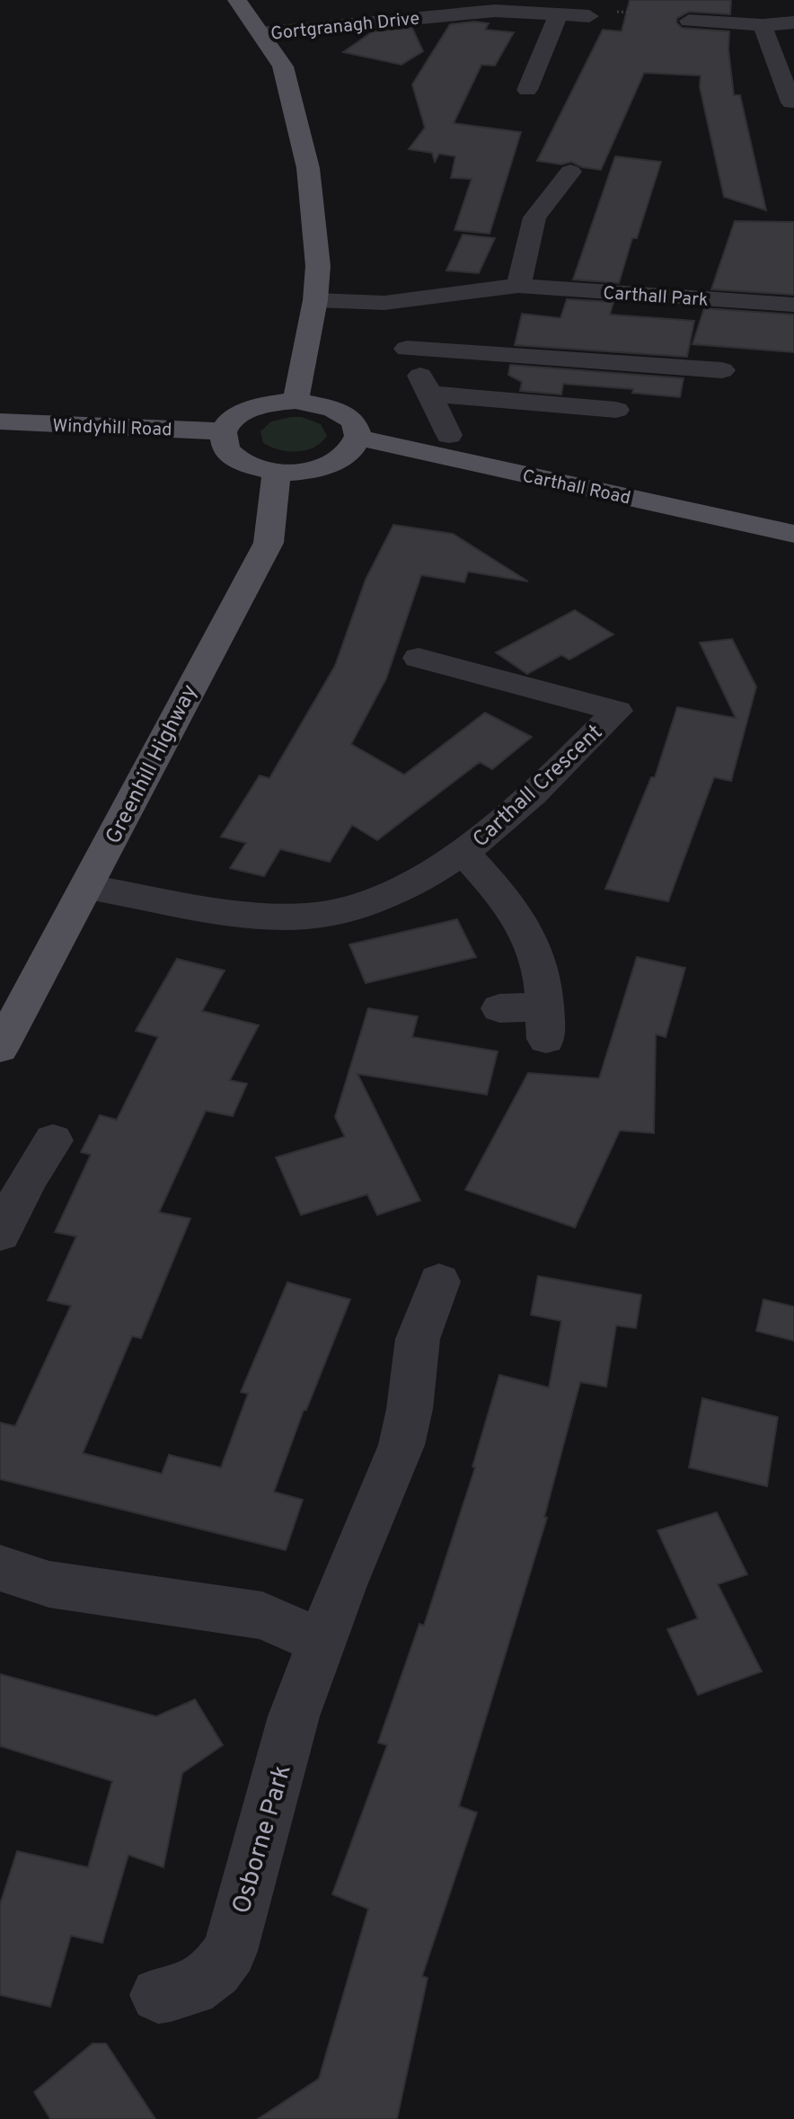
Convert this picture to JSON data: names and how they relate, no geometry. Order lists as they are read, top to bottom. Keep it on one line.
{"streets":{"main road":["Windyhill Road","Carthall Road","Greenhill Highway"],"street":["Gortgranagh Drive","Carthall Park","Carthall Crescent","Osborne Park"]},"crossings":[["Greenhill Highway","Carthall Crescent"]]}
